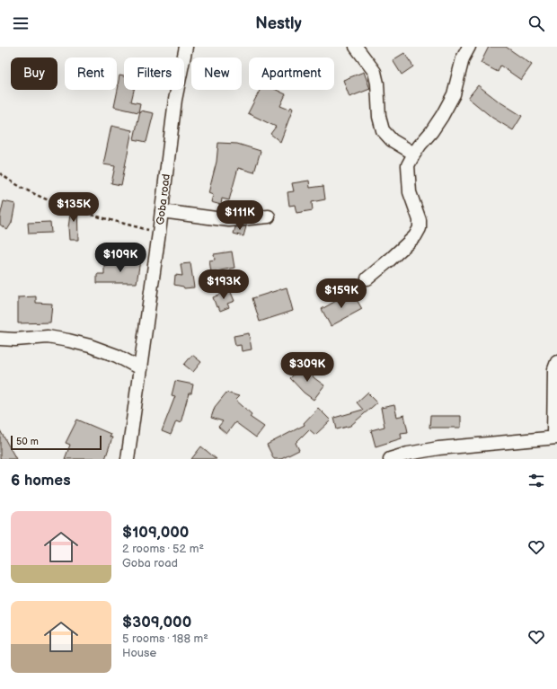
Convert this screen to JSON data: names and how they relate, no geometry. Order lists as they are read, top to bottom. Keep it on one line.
{"streets":{"street":["Goba road"]},"scale_bar":"50 m","page":{"header":"Nestly","chip":["Buy","Rent","Filters","New","Apartment"],"price":["$135K","$111K","$109K","$193K","$159K","$309K"],"scale":"50 m","heading":"6 homes","list":[{"name":"$109,000","note":"2 rooms · 52 m² · Goba road"},{"name":"$309,000","note":"5 rooms · 188 m² · House"}]}}
